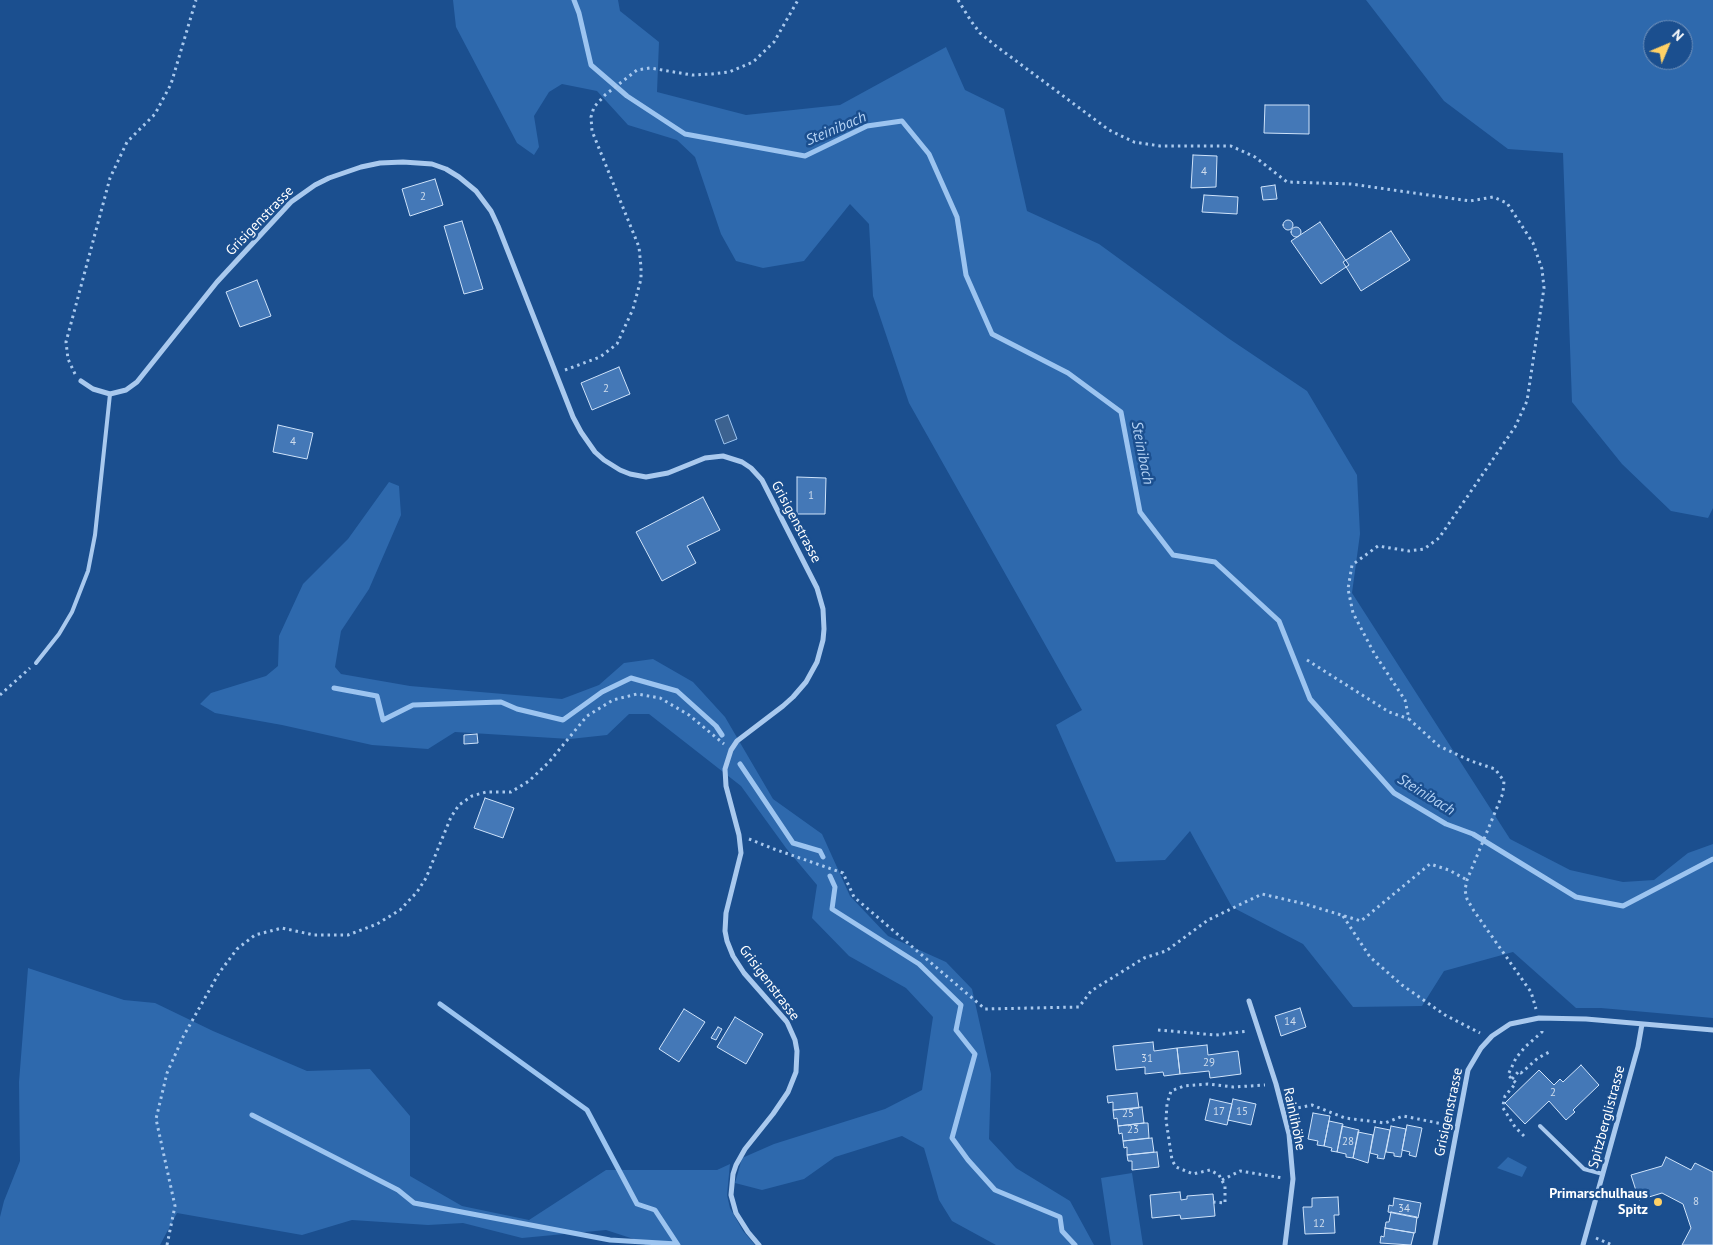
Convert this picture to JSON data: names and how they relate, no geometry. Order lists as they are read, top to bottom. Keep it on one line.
{"streets":{"street":["Grisigenstrasse","Spitzberglistrasse","Rainlihöhe"]},"crossings":[["Grisigenstrasse","Spitzberglistrasse"]],"water":["Steinibach"],"places":["Primarschulhaus Spitz"],"house_numbers":["4","2","2","4","1","14","31","29","2","17","15","25","23","28","8","34","12"],"north":"top right"}
